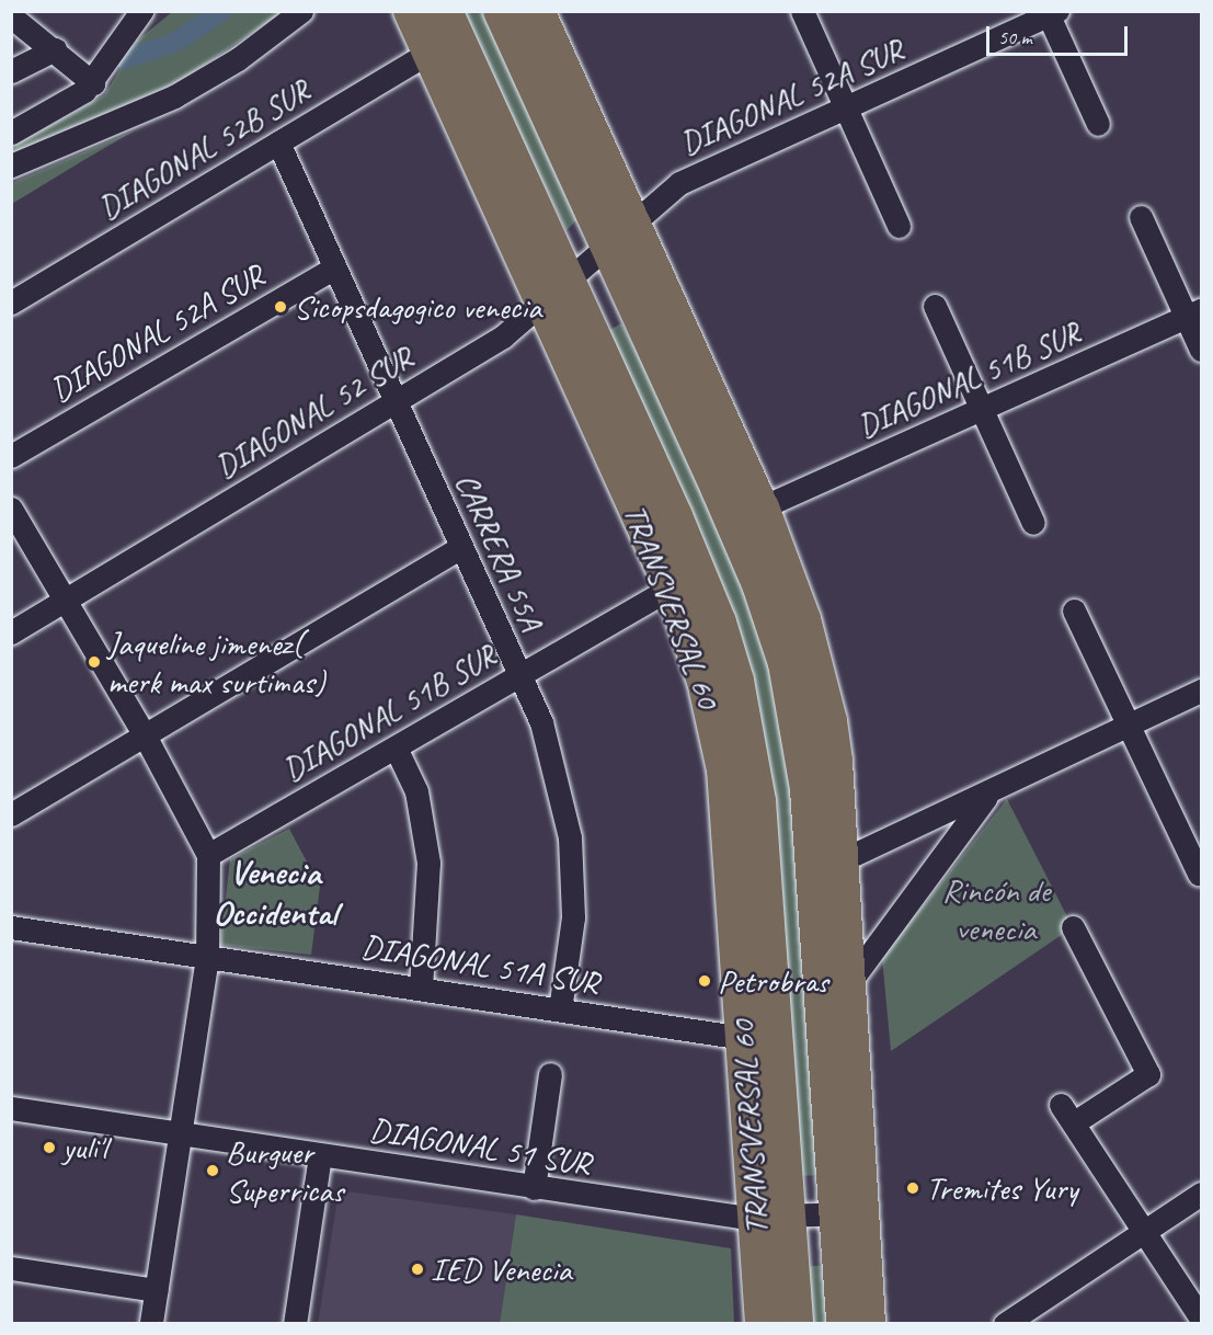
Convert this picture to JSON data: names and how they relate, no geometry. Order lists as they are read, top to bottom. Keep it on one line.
{"streets":{"highway":["TRANSVERSAL 60"],"street":["DIAGONAL 52A SUR","DIAGONAL 52B SUR","DIAGONAL 51B SUR","DIAGONAL 52 SUR","CARRERA 55A","DIAGONAL 51A SUR","DIAGONAL 51 SUR"]},"crossings":[["DIAGONAL 52A SUR","DIAGONAL 52 SUR"],["DIAGONAL 52A SUR","CARRERA 55A"],["DIAGONAL 52B SUR","CARRERA 55A"],["DIAGONAL 52B SUR","TRANSVERSAL 60"],["DIAGONAL 51B SUR","CARRERA 55A"],["DIAGONAL 51B SUR","TRANSVERSAL 60"],["DIAGONAL 52 SUR","CARRERA 55A"],["DIAGONAL 52 SUR","TRANSVERSAL 60"],["CARRERA 55A","DIAGONAL 51A SUR"],["TRANSVERSAL 60","DIAGONAL 51A SUR"],["TRANSVERSAL 60","DIAGONAL 51 SUR"]],"districts":["Venecia Occidental"],"parks":["Rincón de venecia"],"places":["Sicopsdagogico venecia","Jaqueline jimenez( merk max surtimas)","Petrobras","yuli'l","Burguer Superricas","Tremites Yury","IED Venecia"],"scale_bar":"50 m"}
